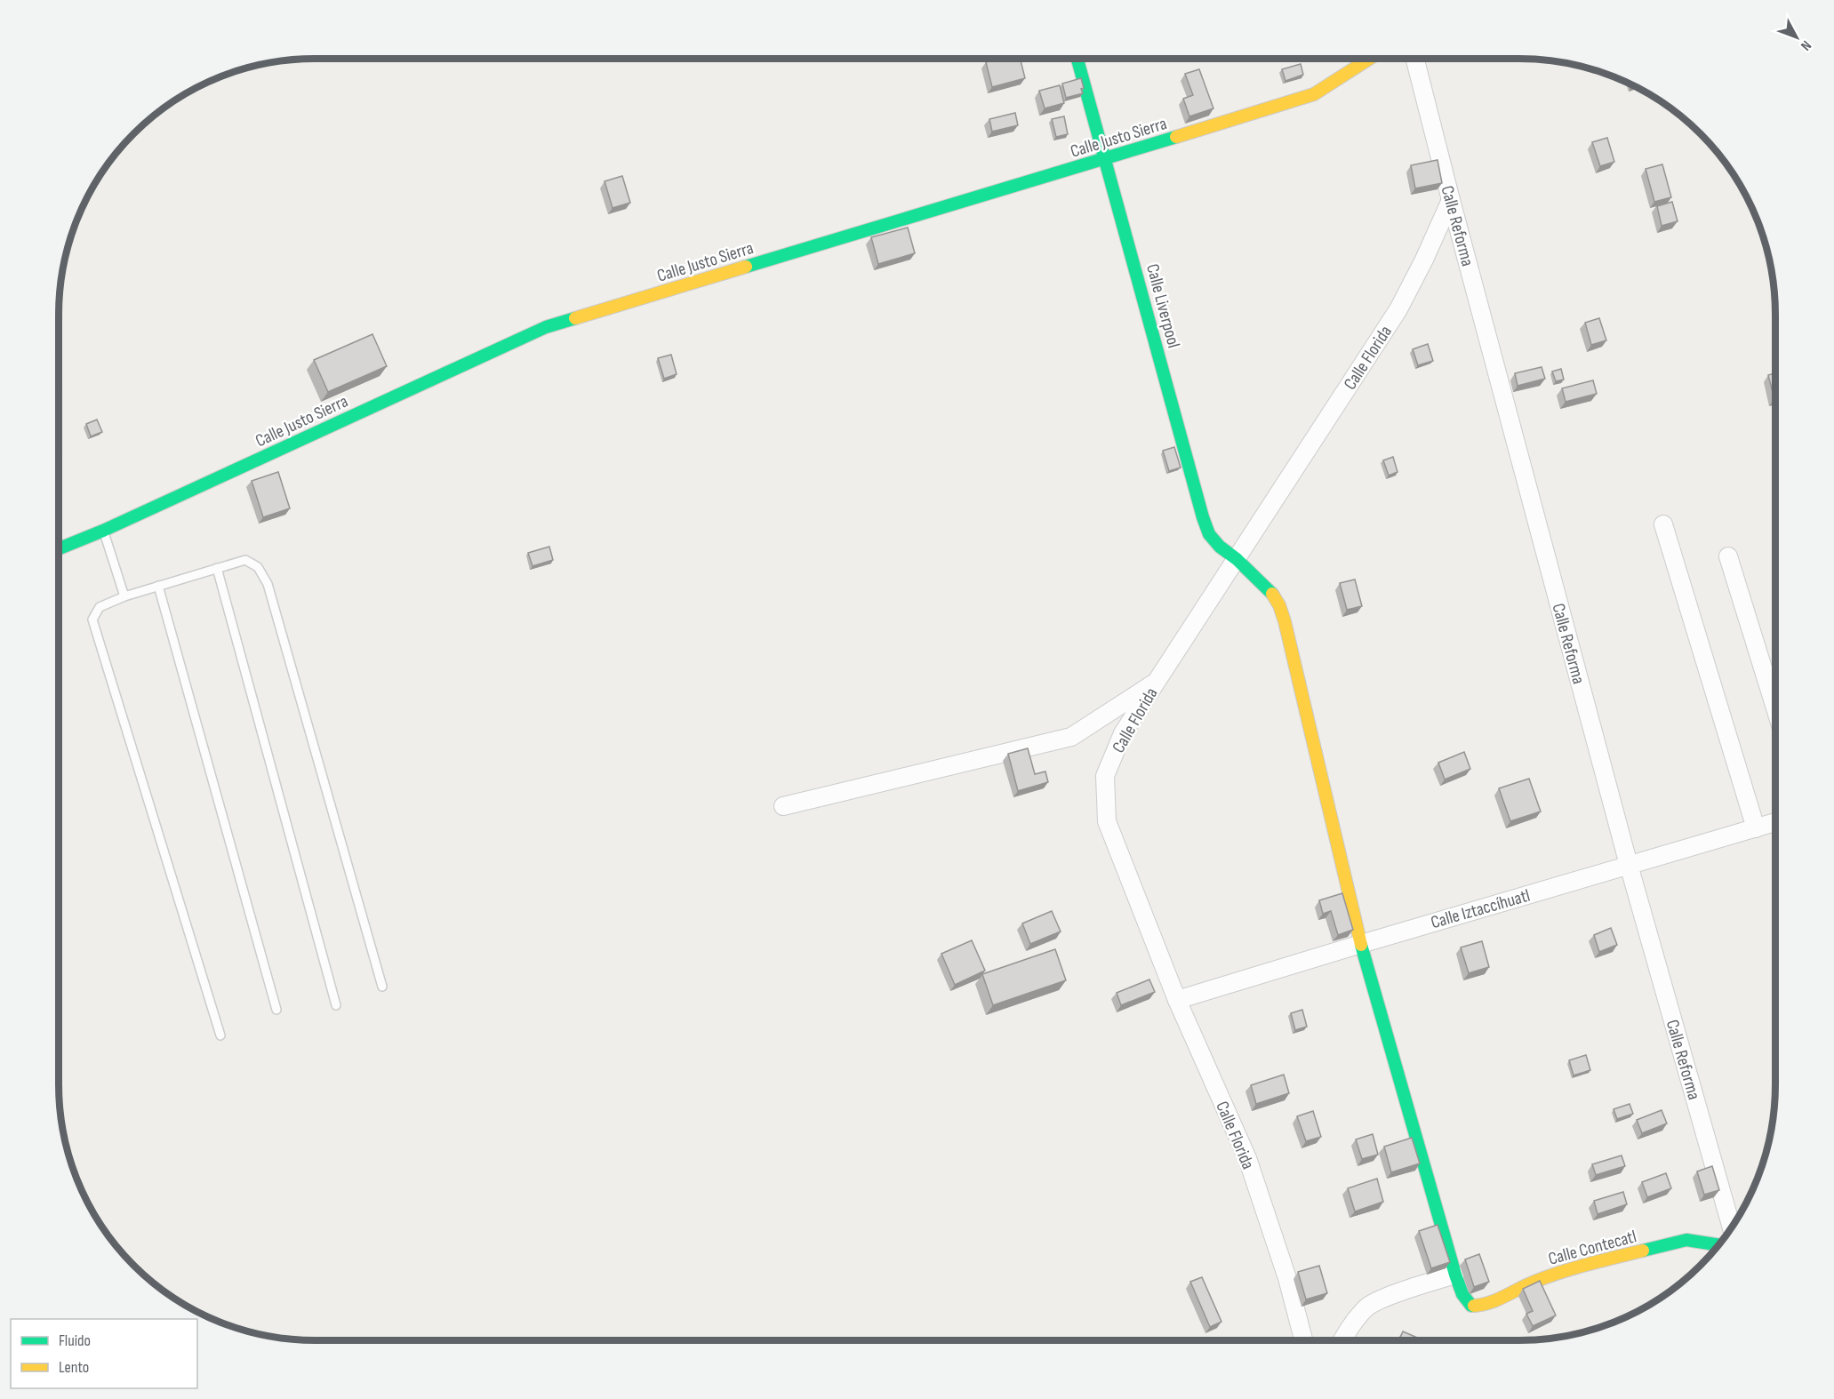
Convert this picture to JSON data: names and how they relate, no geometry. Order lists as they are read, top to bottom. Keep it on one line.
{"streets":{"street":["Calle Justo Sierra","Calle Reforma","Calle Liverpool","Calle Florida","Calle Iztaccíhuatl","Calle Contecatl"]},"crossings":[["Calle Justo Sierra","Calle Liverpool"],["Calle Reforma","Calle Florida"],["Calle Reforma","Calle Iztaccíhuatl"],["Calle Liverpool","Calle Florida"],["Calle Liverpool","Calle Iztaccíhuatl"],["Calle Liverpool","Calle Contecatl"],["Calle Florida","Calle Iztaccíhuatl"]],"legend":["Fluido","Lento"],"north":"bottom right"}
